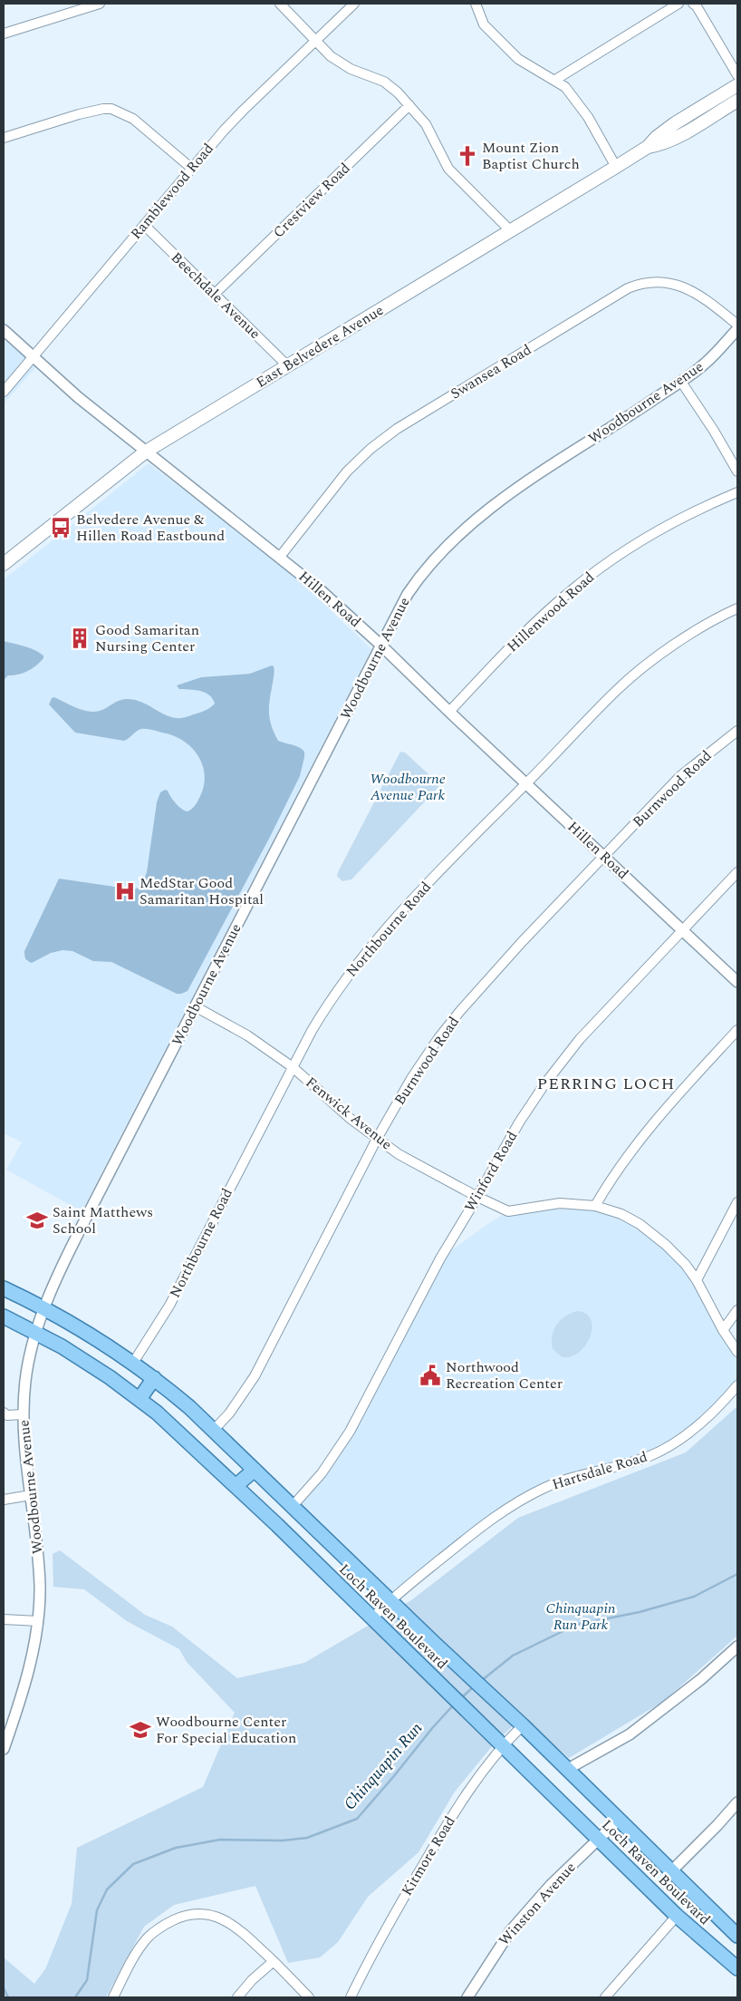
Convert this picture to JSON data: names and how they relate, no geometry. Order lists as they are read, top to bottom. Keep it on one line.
{"streets":{"main road":["East Belvedere Avenue","Loch Raven Boulevard"],"street":["Ramblewood Road","Crestview Road","Beechdale Avenue","Swansea Road","Woodbourne Avenue","Hillen Road","Hillenwood Road","Burnwood Road","Northbourne Road","Fenwick Avenue","Winford Road","Hartsdale Road","Kitmore Road","Winston Avenue"]},"crossings":[["Ramblewood Road","Beechdale Avenue"],["Ramblewood Road","Hillen Road"],["Crestview Road","Beechdale Avenue"],["Beechdale Avenue","East Belvedere Avenue"],["East Belvedere Avenue","Hillen Road"],["Swansea Road","Hillen Road"],["Woodbourne Avenue","Hillen Road"],["Woodbourne Avenue","Fenwick Avenue"],["Woodbourne Avenue","Loch Raven Boulevard"],["Hillen Road","Hillenwood Road"],["Hillen Road","Burnwood Road"],["Hillen Road","Northbourne Road"],["Hillen Road","Winford Road"],["Burnwood Road","Fenwick Avenue"],["Burnwood Road","Loch Raven Boulevard"],["Northbourne Road","Fenwick Avenue"],["Northbourne Road","Loch Raven Boulevard"],["Fenwick Avenue","Winford Road"],["Winford Road","Loch Raven Boulevard"],["Hartsdale Road","Loch Raven Boulevard"],["Loch Raven Boulevard","Kitmore Road"],["Loch Raven Boulevard","Winston Avenue"]],"districts":["PERRING LOCH"],"water":["Chinquapin Run"],"parks":["Woodbourne Avenue Park","Chinquapin Run Park"],"places":{"church":["Mount Zion Baptist Church"],"bus stop":["Belvedere Avenue & Hillen Road Eastbound"],"building":["Good Samaritan Nursing Center"],"hospital":["MedStar Good Samaritan Hospital"],"school or university":["Saint Matthews School","Woodbourne Center For Special Education"],"public building":["Northwood Recreation Center"]}}
